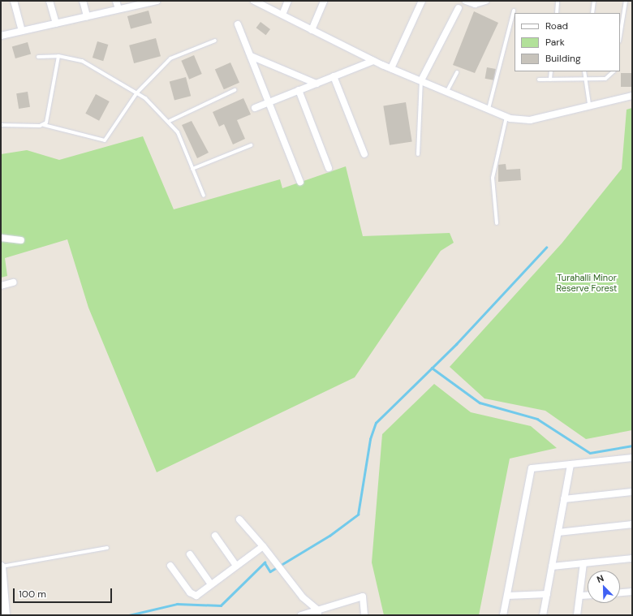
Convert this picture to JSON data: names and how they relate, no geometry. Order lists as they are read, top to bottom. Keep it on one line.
{"parks":["Turahalli Minor Reserve Forest"],"legend":["Road","Park","Building"],"scale_bar":"100 m","north":"top left"}
